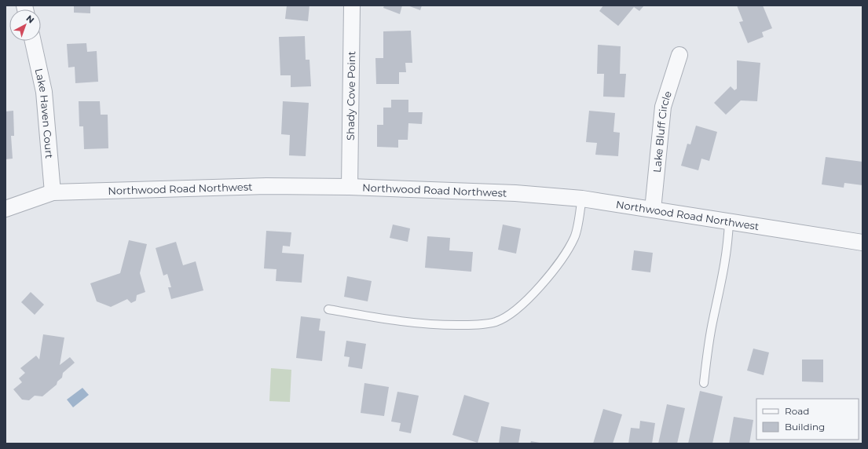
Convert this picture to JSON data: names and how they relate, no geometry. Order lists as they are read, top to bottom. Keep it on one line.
{"streets":{"street":["Shady Cove Point","Lake Haven Court","Lake Bluff Circle","Northwood Road Northwest"]},"crossings":[["Shady Cove Point","Northwood Road Northwest"],["Lake Haven Court","Northwood Road Northwest"],["Lake Bluff Circle","Northwood Road Northwest"]],"legend":["Road","Building"],"north":"top right"}
